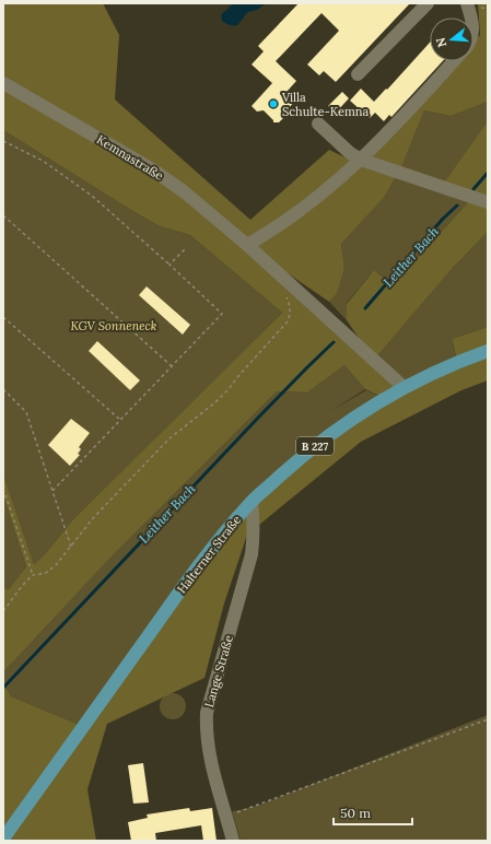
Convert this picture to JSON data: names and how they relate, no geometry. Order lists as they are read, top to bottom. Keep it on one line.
{"streets":{"main road":["B 227","Halterner Straße"],"street":["Kemnastraße","Lange Straße"]},"crossings":[["Kemnastraße","Halterner Straße"],["Halterner Straße","Lange Straße"]],"water":["Leither Bach"],"parks":["KGV Sonneneck"],"places":["Villa Schulte-Kemna"],"scale_bar":"50 m","north":"left"}
